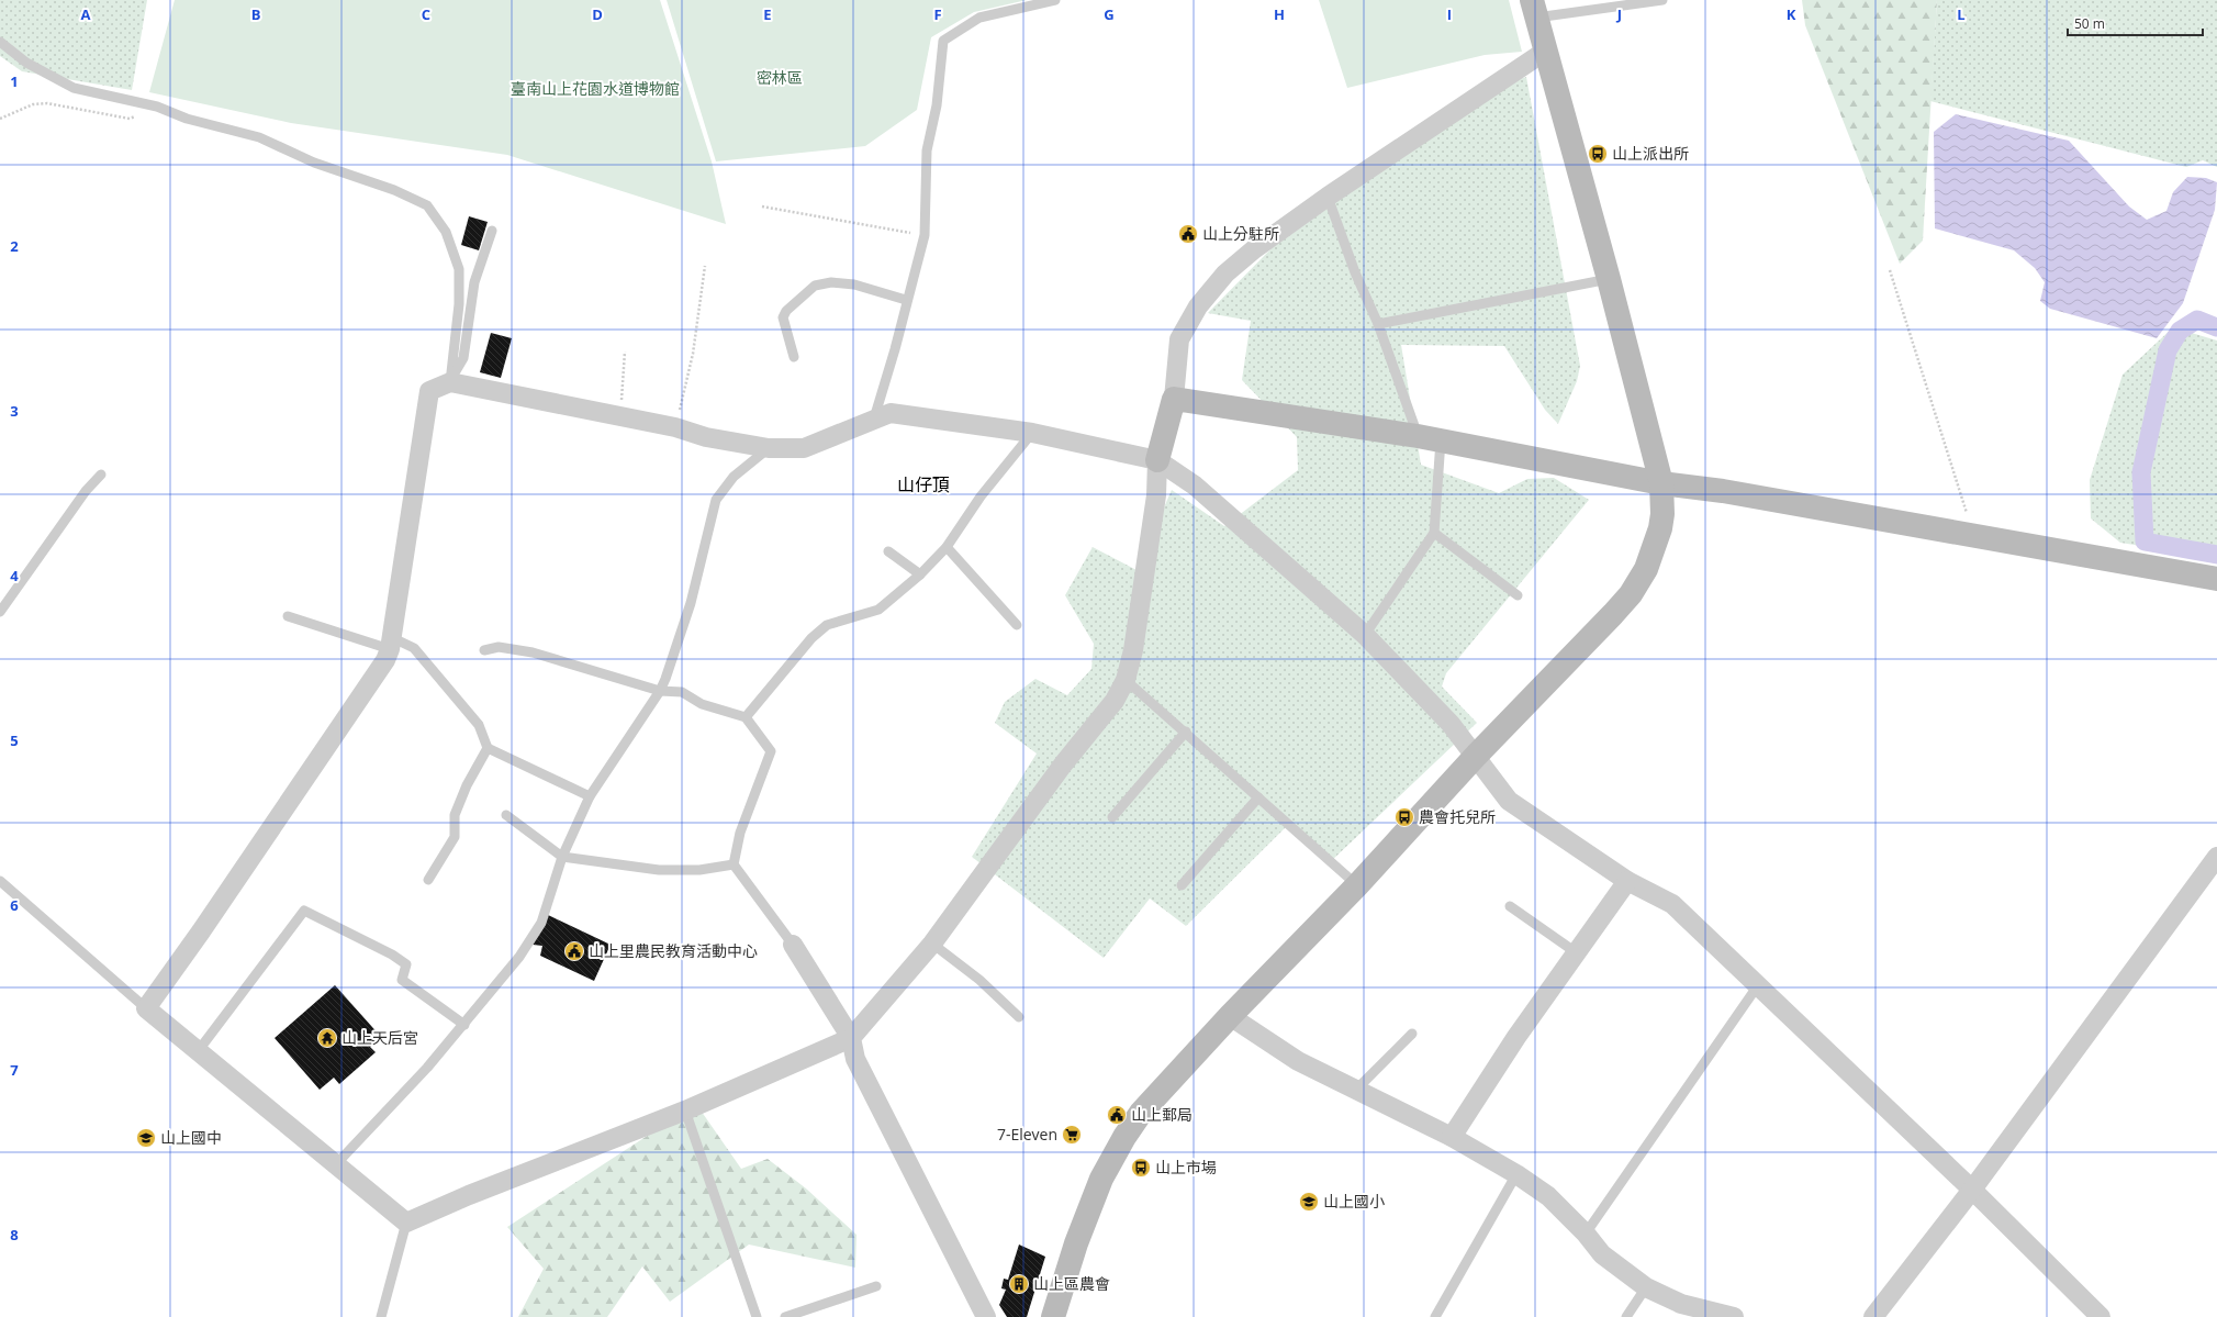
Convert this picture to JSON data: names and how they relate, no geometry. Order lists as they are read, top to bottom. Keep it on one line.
{"districts":["山仔頂"],"parks":["密林區","臺南山上花園水道博物館"],"places":{"bus stop":["山上派出所","農會托兒所","山上市場"],"public building":["山上分駐所","山上里農民教育活動中心","山上郵局"],"temple":["山上天后宮"],"supermarket":["7-Eleven"],"school or university":["山上國中","山上國小"],"building":["山上區農會"]},"scale_bar":"50 m","grid":{"columns":["A","B","C","D","E","F","G","H","I","J","K","L"],"rows":["1","2","3","4","5","6","7","8"]}}
